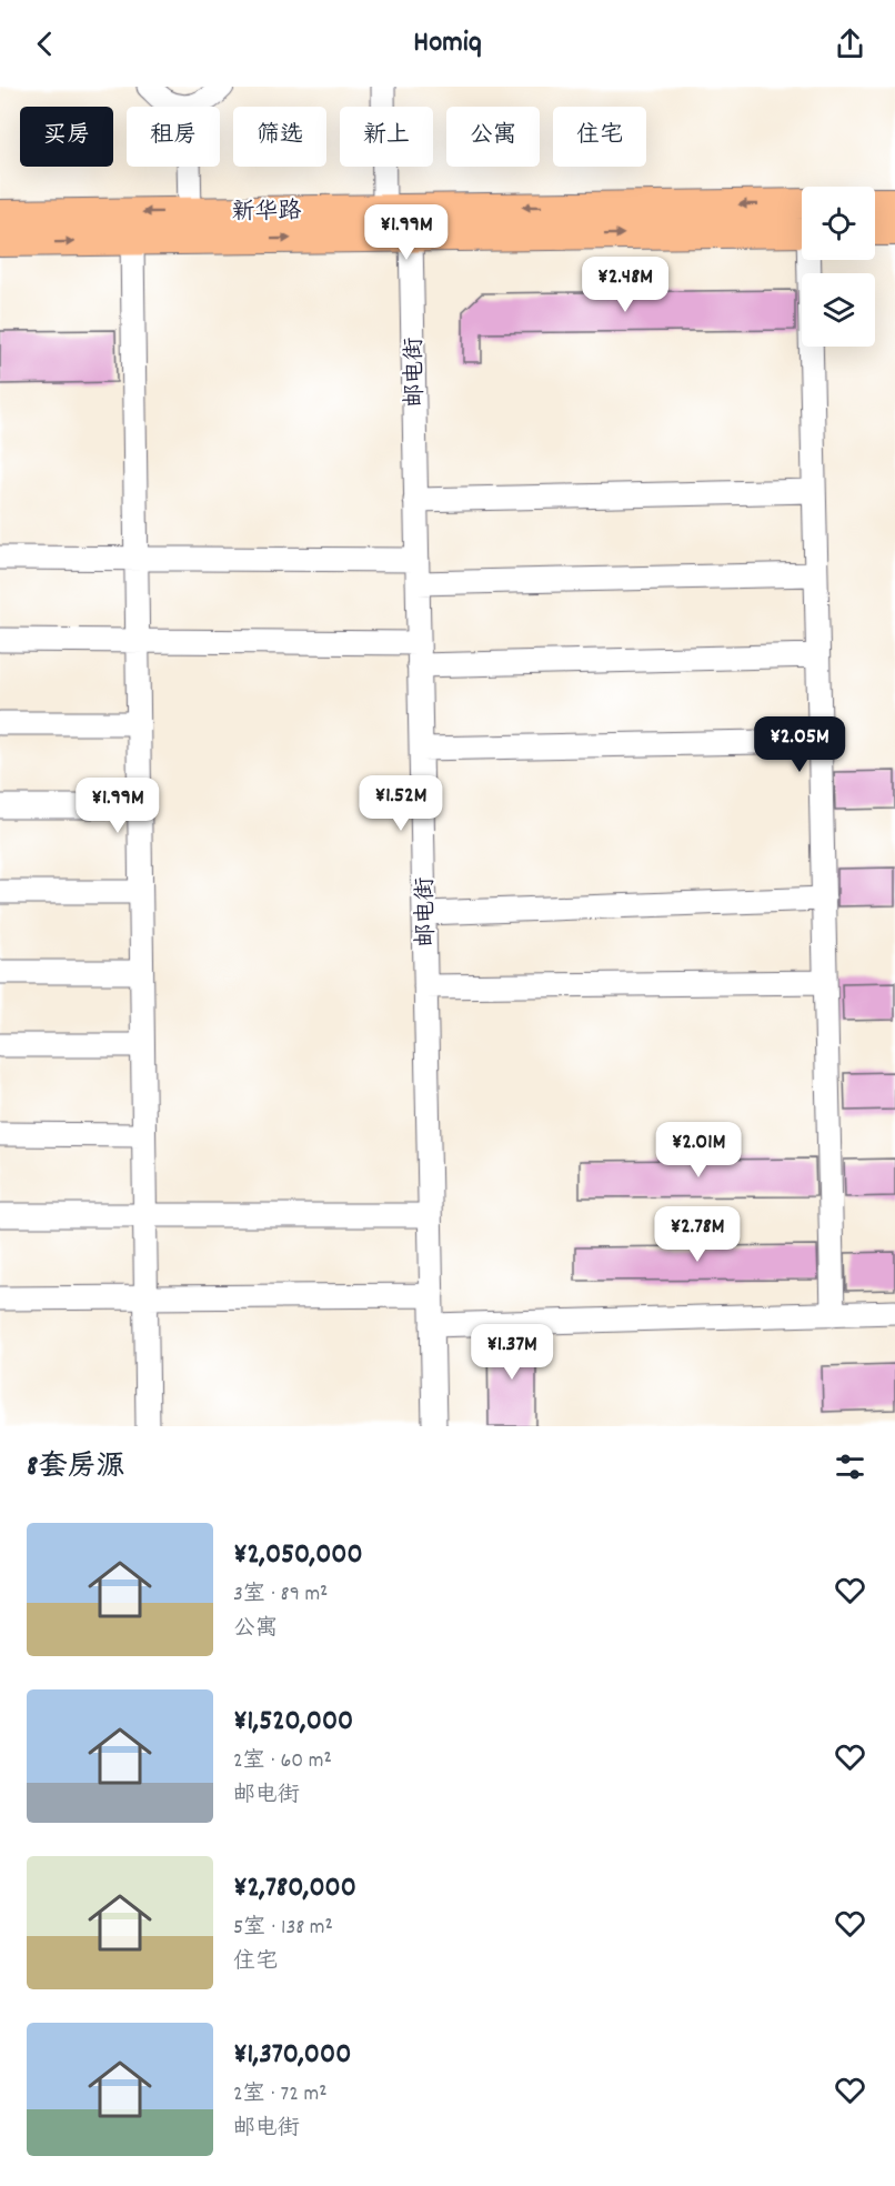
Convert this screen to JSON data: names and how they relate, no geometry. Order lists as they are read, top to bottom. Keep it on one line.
{"streets":{"main road":["新华路"],"street":["邮电街"]},"crossings":[["新华路","邮电街"]],"page":{"header":"Homiq","chip":["买房","租房","筛选","新上","公寓","住宅"],"price":["¥1.99M","¥2.48M","¥2.05M","¥1.52M","¥1.99M","¥2.01M","¥2.78M","¥1.37M"],"heading":"8套房源","list":[{"name":"¥2,050,000","note":"3室 · 89 m² · 公寓"},{"name":"¥1,520,000","note":"2室 · 60 m² · 邮电街"},{"name":"¥2,780,000","note":"5室 · 138 m² · 住宅"},{"name":"¥1,370,000","note":"2室 · 72 m² · 邮电街"}]}}
